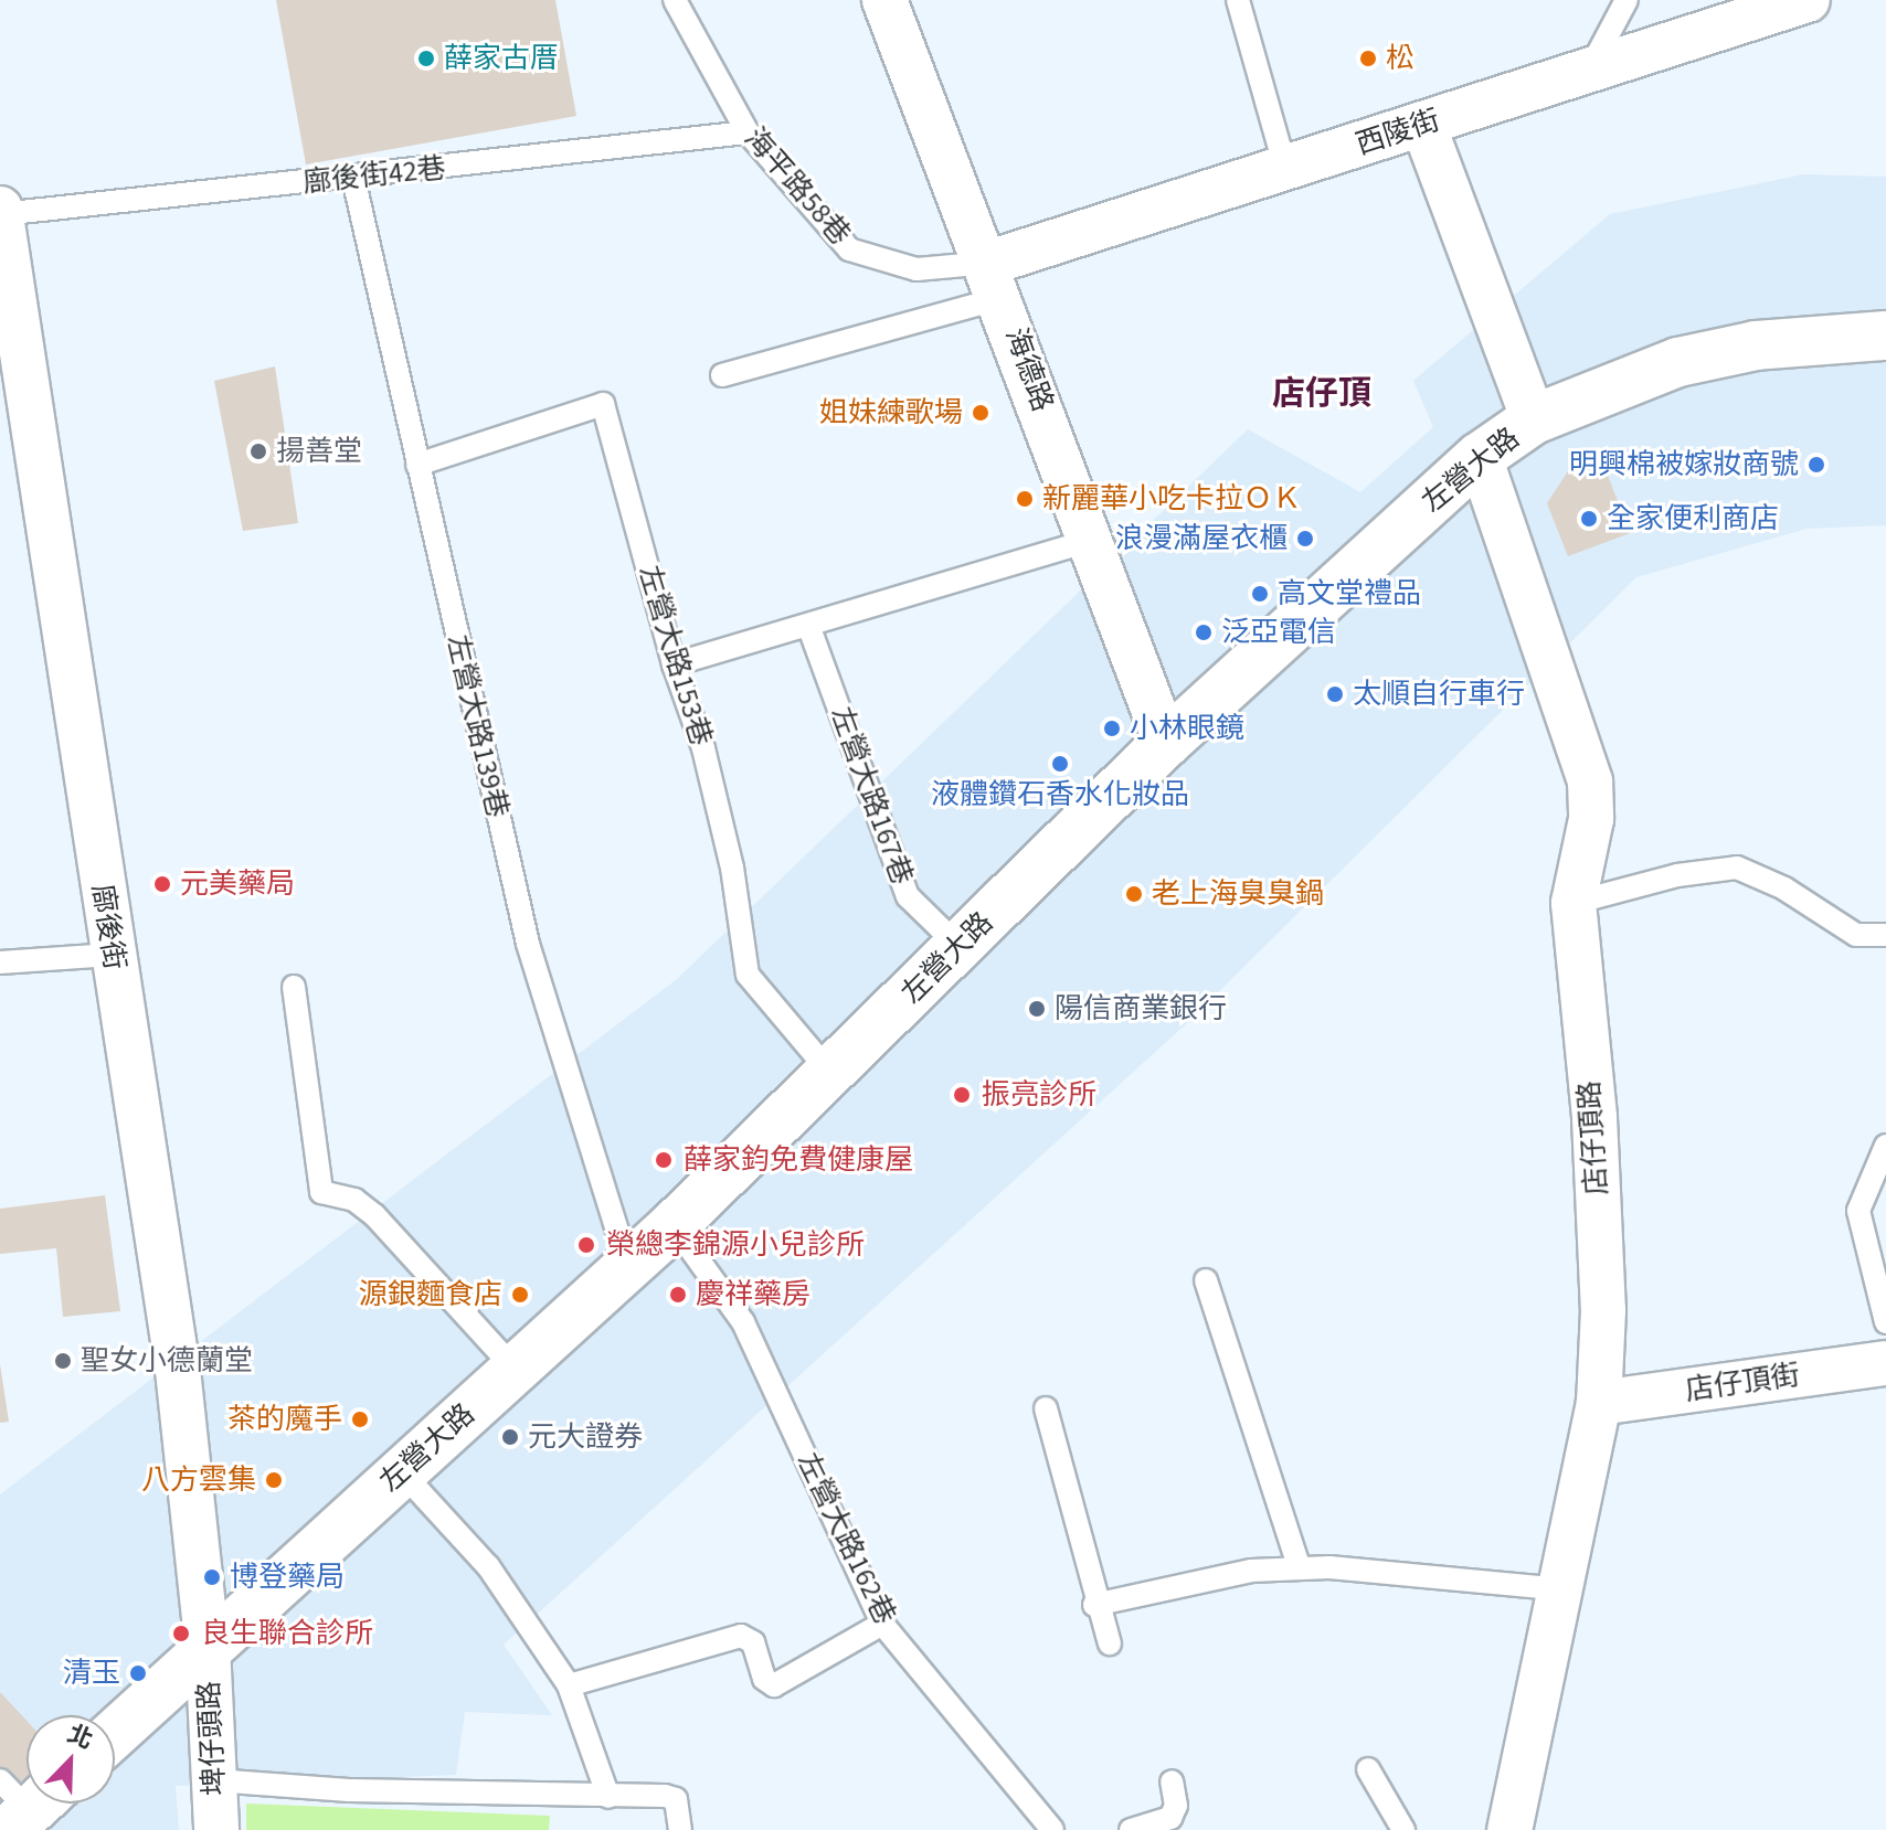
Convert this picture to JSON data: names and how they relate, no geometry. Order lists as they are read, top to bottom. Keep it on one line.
{"streets":{"street":["西陵街","海德路","左營大路","廍後街","店仔頂路","店仔頂街","埤仔頭路"],"lane":["廍後街42巷","海平路58巷","左營大路153巷","左營大路139巷","左營大路167巷","左營大路162巷"]},"crossings":[["西陵街","海平路58巷"],["西陵街","海德路"],["廍後街42巷","海平路58巷"],["廍後街42巷","左營大路139巷"],["廍後街42巷","廍後街"],["海平路58巷","海德路"],["海德路","左營大路"],["左營大路","左營大路153巷"],["左營大路","左營大路139巷"],["左營大路","左營大路167巷"],["左營大路","廍後街"],["左營大路","店仔頂路"],["左營大路","左營大路162巷"],["左營大路","埤仔頭路"],["左營大路153巷","左營大路139巷"],["廍後街","埤仔頭路"],["店仔頂路","店仔頂街"]],"districts":["店仔頂"],"places":["薛家古厝","松","姐妹練歌場","揚善堂","明興棉被嫁妝商號","新麗華小吃卡拉ＯＫ","全家便利商店","浪漫滿屋衣櫃","高文堂禮品","泛亞電信","太順自行車行","小林眼鏡","液體鑽石香水化妝品","元美藥局","老上海臭臭鍋","陽信商業銀行","振亮診所","薛家鈞免費健康屋","榮總李錦源小兒診所","源銀麵食店","慶祥藥房","聖女小德蘭堂","茶的魔手","元大證券","八方雲集","博登藥局","良生聯合診所","清玉"],"north":"top right"}
